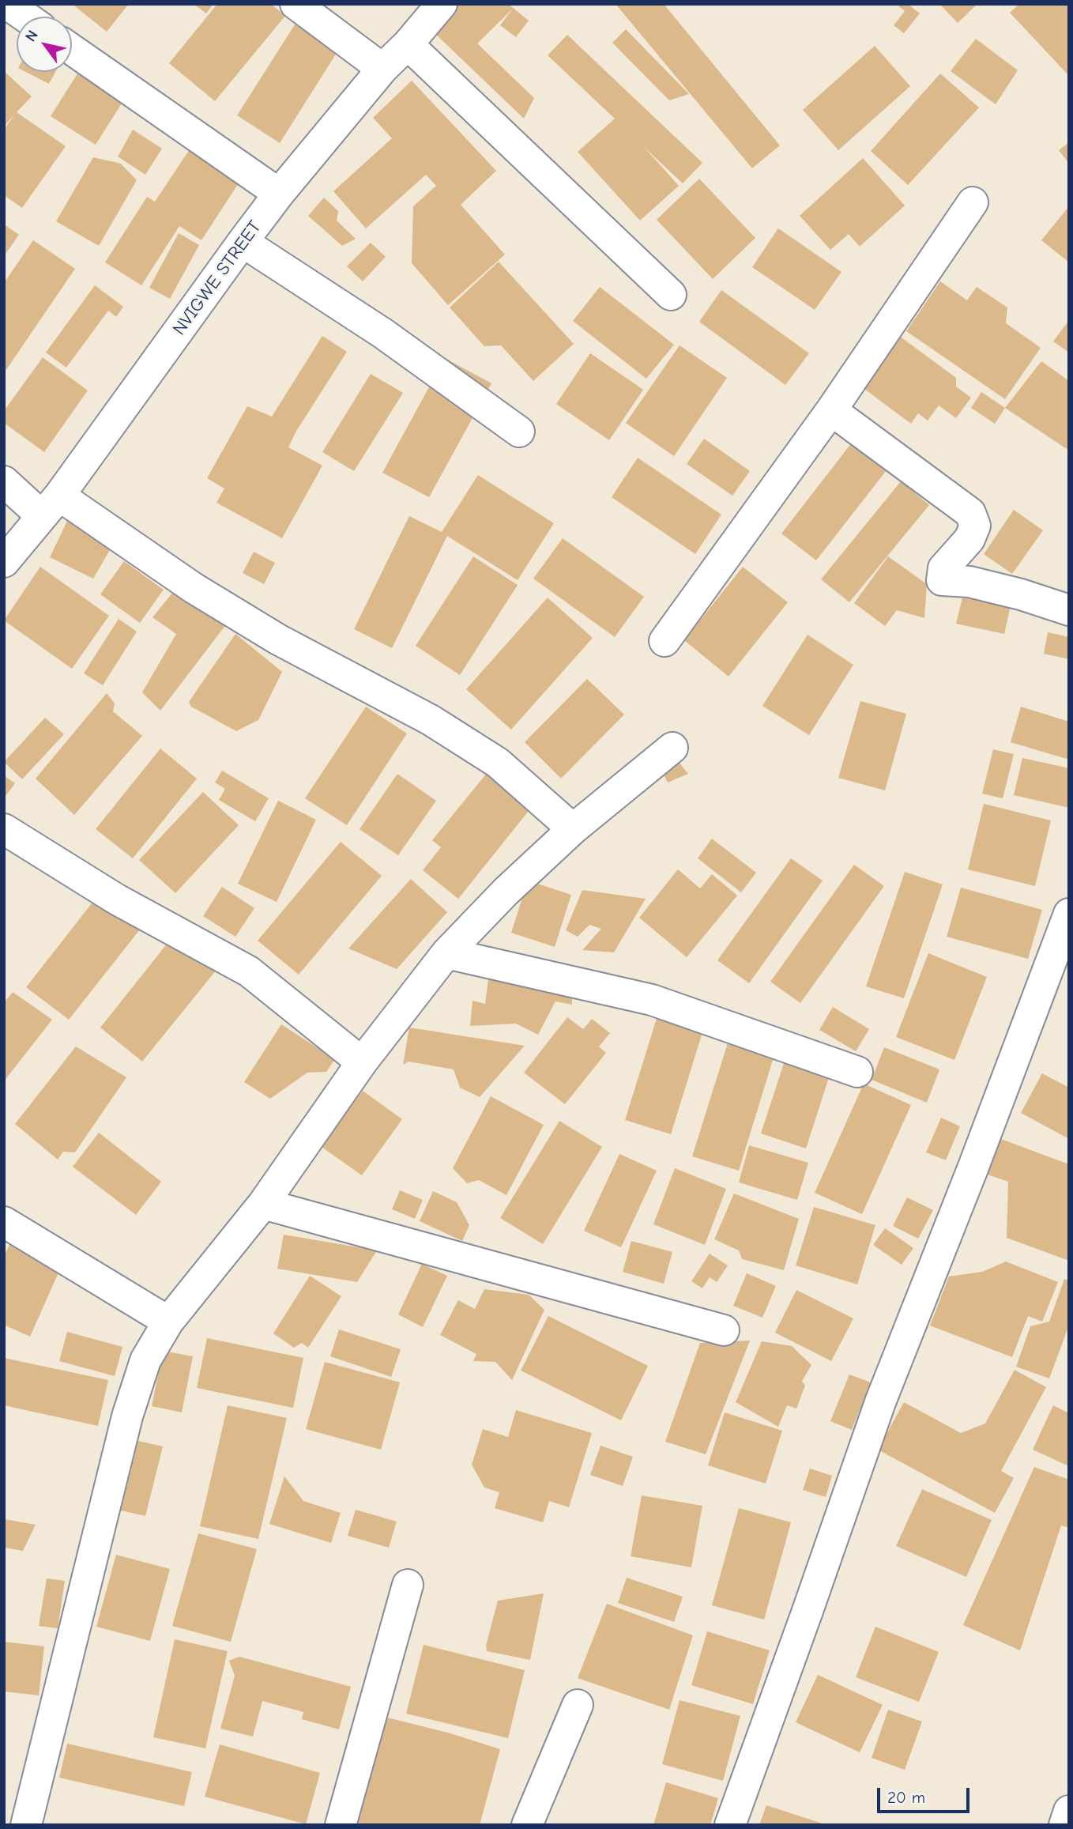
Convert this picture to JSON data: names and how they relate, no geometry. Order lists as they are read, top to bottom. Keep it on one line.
{"streets":{"street":["NVIGWE STREET"]},"scale_bar":"20 m","north":"top left"}
